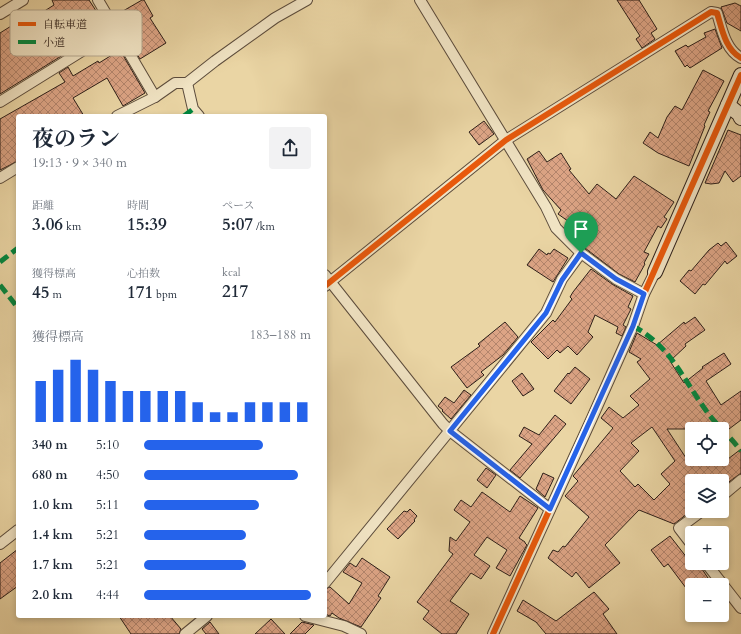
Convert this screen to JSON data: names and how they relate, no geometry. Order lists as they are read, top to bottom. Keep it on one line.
{"legend":["自転車道","小道"],"page":{"heading":["夜のラン","19:13 · 9 × 340 m"],"stats":[["距離","3.06 km"],["時間","15:39"],["ペース","5:07 /km"],["獲得標高","45 m"],["心拍数","171 bpm"],["kcal","217"]],"chart":["獲得標高","183–188 m"],"map_buttons":["+","−"],"list":[{"name":"340 m","note":"5:10"},{"name":"680 m","note":"4:50"},{"name":"1.0 km","note":"5:11"},{"name":"1.4 km","note":"5:21"},{"name":"1.7 km","note":"5:21"},{"name":"2.0 km","note":"4:44"}]}}
